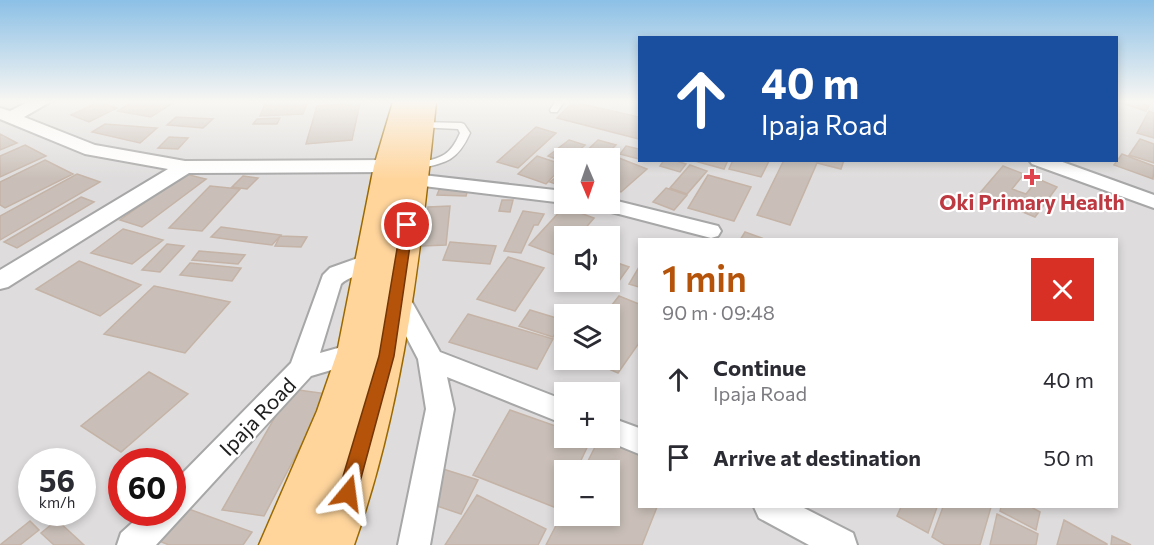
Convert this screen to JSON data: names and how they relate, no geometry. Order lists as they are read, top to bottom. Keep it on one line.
{"streets":{"street":["Ipaja Road"]},"places":{"health":["Oki Primary Health"]},"north":"bottom","page":{"turn":["40 m","Ipaja Road"],"map_buttons":["+","−"],"heading":["1 min","90 m · 09:48"],"list":[{"name":"Continue","note":"Ipaja Road","value":"40 m"},{"name":"Arrive at destination","value":"50 m"}],"speed":"56 km/h","limit":"60"}}
